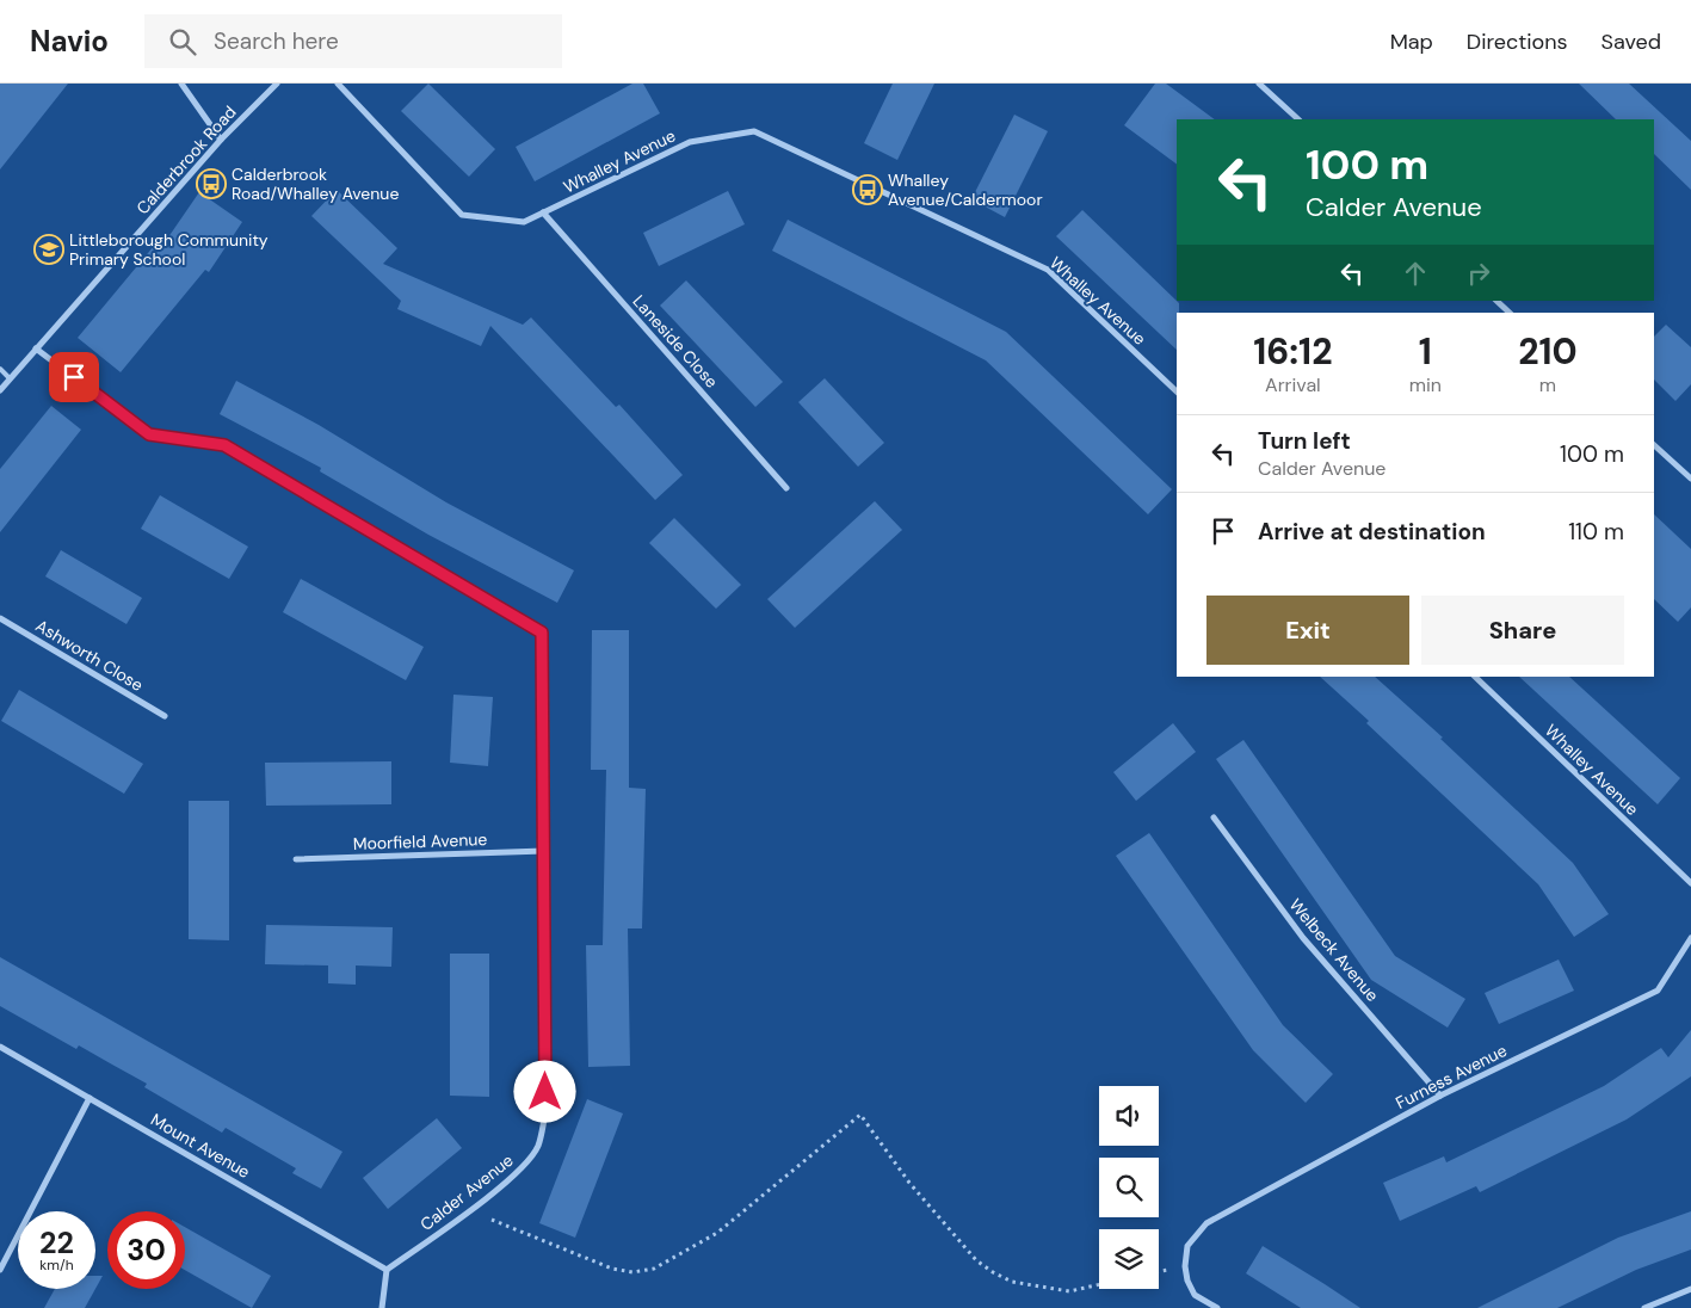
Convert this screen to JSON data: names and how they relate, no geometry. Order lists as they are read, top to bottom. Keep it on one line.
{"streets":{"street":["Calderbrook Road","Whalley Avenue","Laneside Close","Ashworth Close","Moorfield Avenue","Welbeck Avenue","Furness Avenue","Mount Avenue","Calder Avenue"]},"crossings":[["Calderbrook Road","Calder Avenue"],["Whalley Avenue","Laneside Close"],["Moorfield Avenue","Calder Avenue"],["Welbeck Avenue","Furness Avenue"],["Mount Avenue","Calder Avenue"]],"places":{"bus stop":["Calderbrook Road/Whalley Avenue","Whalley Avenue/Caldermoor"],"school or university":["Littleborough Community Primary School"]},"page":{"header":"Navio","search":"Search here","nav":["Map","Directions","Saved"],"turn":["100 m","Calder Avenue"],"eta":["16:12","Arrival","1","min","210","m"],"list":[{"name":"Turn left","note":"Calder Avenue","value":"100 m"},{"name":"Arrive at destination","value":"110 m"}],"buttons":["Exit","Share"],"speed":"22 km/h","limit":"30"}}
